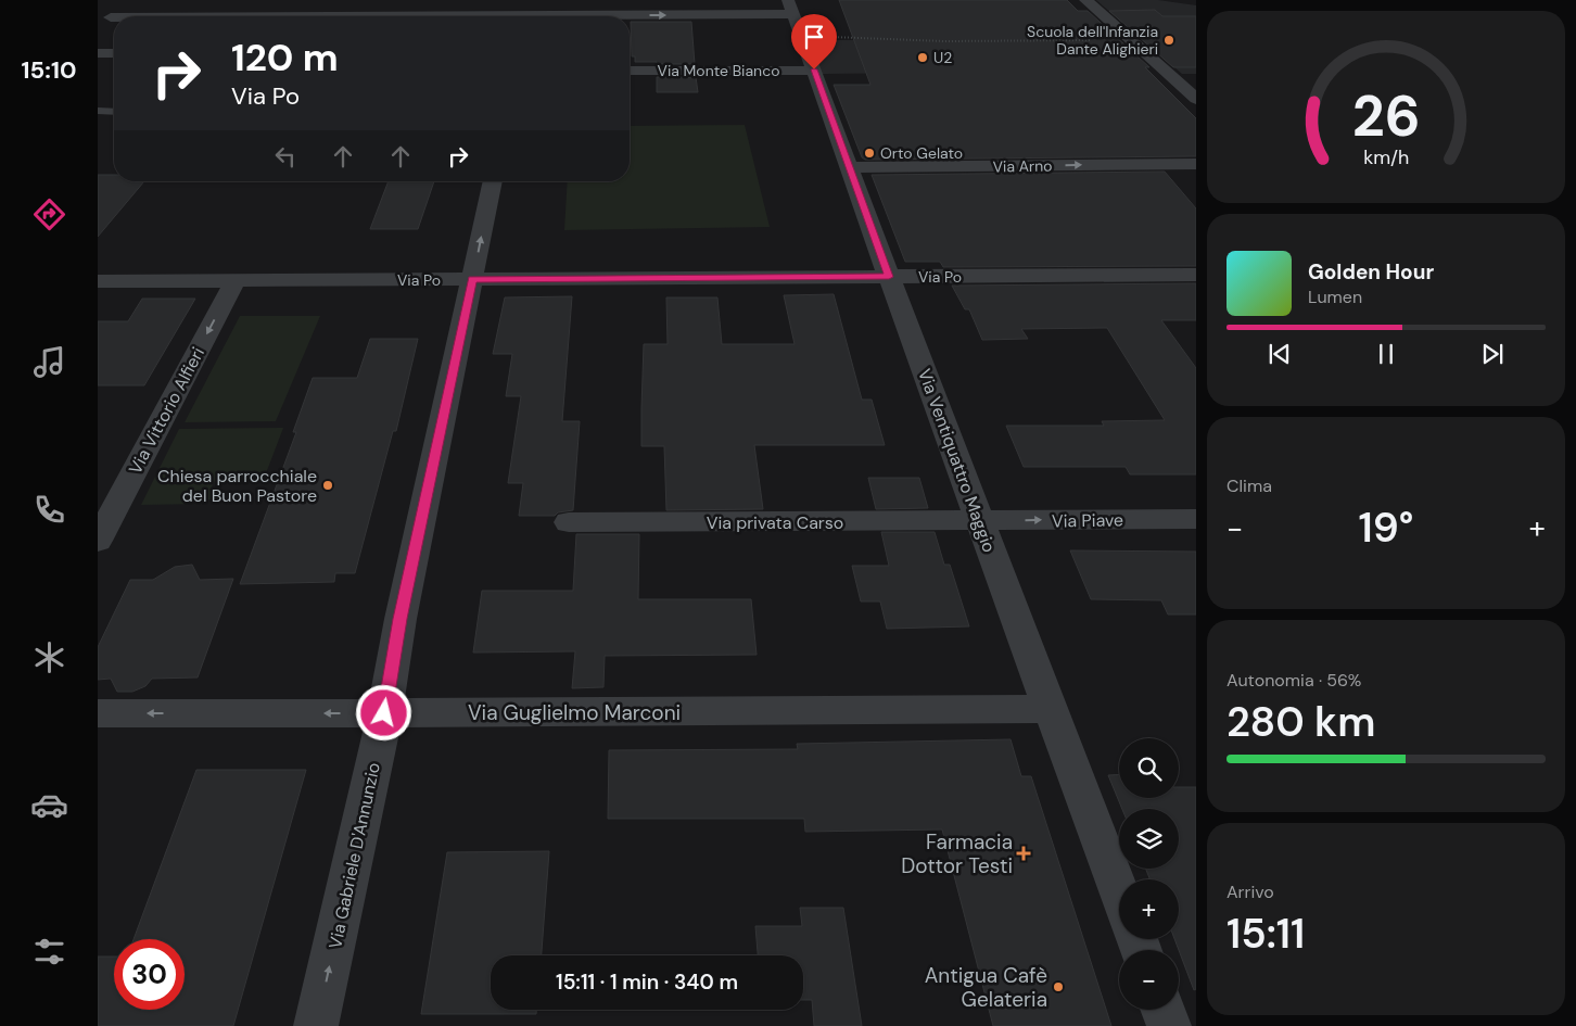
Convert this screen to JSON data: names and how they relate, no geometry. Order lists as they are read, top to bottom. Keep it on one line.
{"streets":{"street":["Via Monte Bianco","Via Arno","Via Po","Via Vittorio Alfieri","Via Ventiquattro Maggio","Via Piave","Via privata Carso","Via Guglielmo Marconi","Via Gabriele D'Annunzio"]},"crossings":[["Via Monte Bianco","Via Ventiquattro Maggio"],["Via Arno","Via Ventiquattro Maggio"],["Via Po","Via Vittorio Alfieri"],["Via Po","Via Ventiquattro Maggio"],["Via Po","Via Gabriele D'Annunzio"],["Via Ventiquattro Maggio","Via Piave"],["Via Ventiquattro Maggio","Via privata Carso"],["Via Ventiquattro Maggio","Via Guglielmo Marconi"],["Via Piave","Via privata Carso"],["Via Guglielmo Marconi","Via Gabriele D'Annunzio"]],"one_way":["Via Arno","Via Vittorio Alfieri","Via Piave","Via Gabriele D'Annunzio"],"places":{"other":["Scuola dell'Infanzia Dante Alighieri","U2","Orto Gelato","Chiesa parrocchiale del Buon Pastore","Antigua Cafè Gelateria"],"health":["Farmacia Dottor Testi"]},"page":{"tabs":"15:10","turn":["120 m","Via Po"],"song":["Golden Hour","Lumen"],"tile":["Clima",["Autonomia · 56%","280 km"],["Arrivo","15:11"]],"heat":["−","19°","+"],"map_buttons":["+","−"],"limit":"30","trip":"15:11 · 1 min · 340 m","gauge":["26","km/h"]}}
